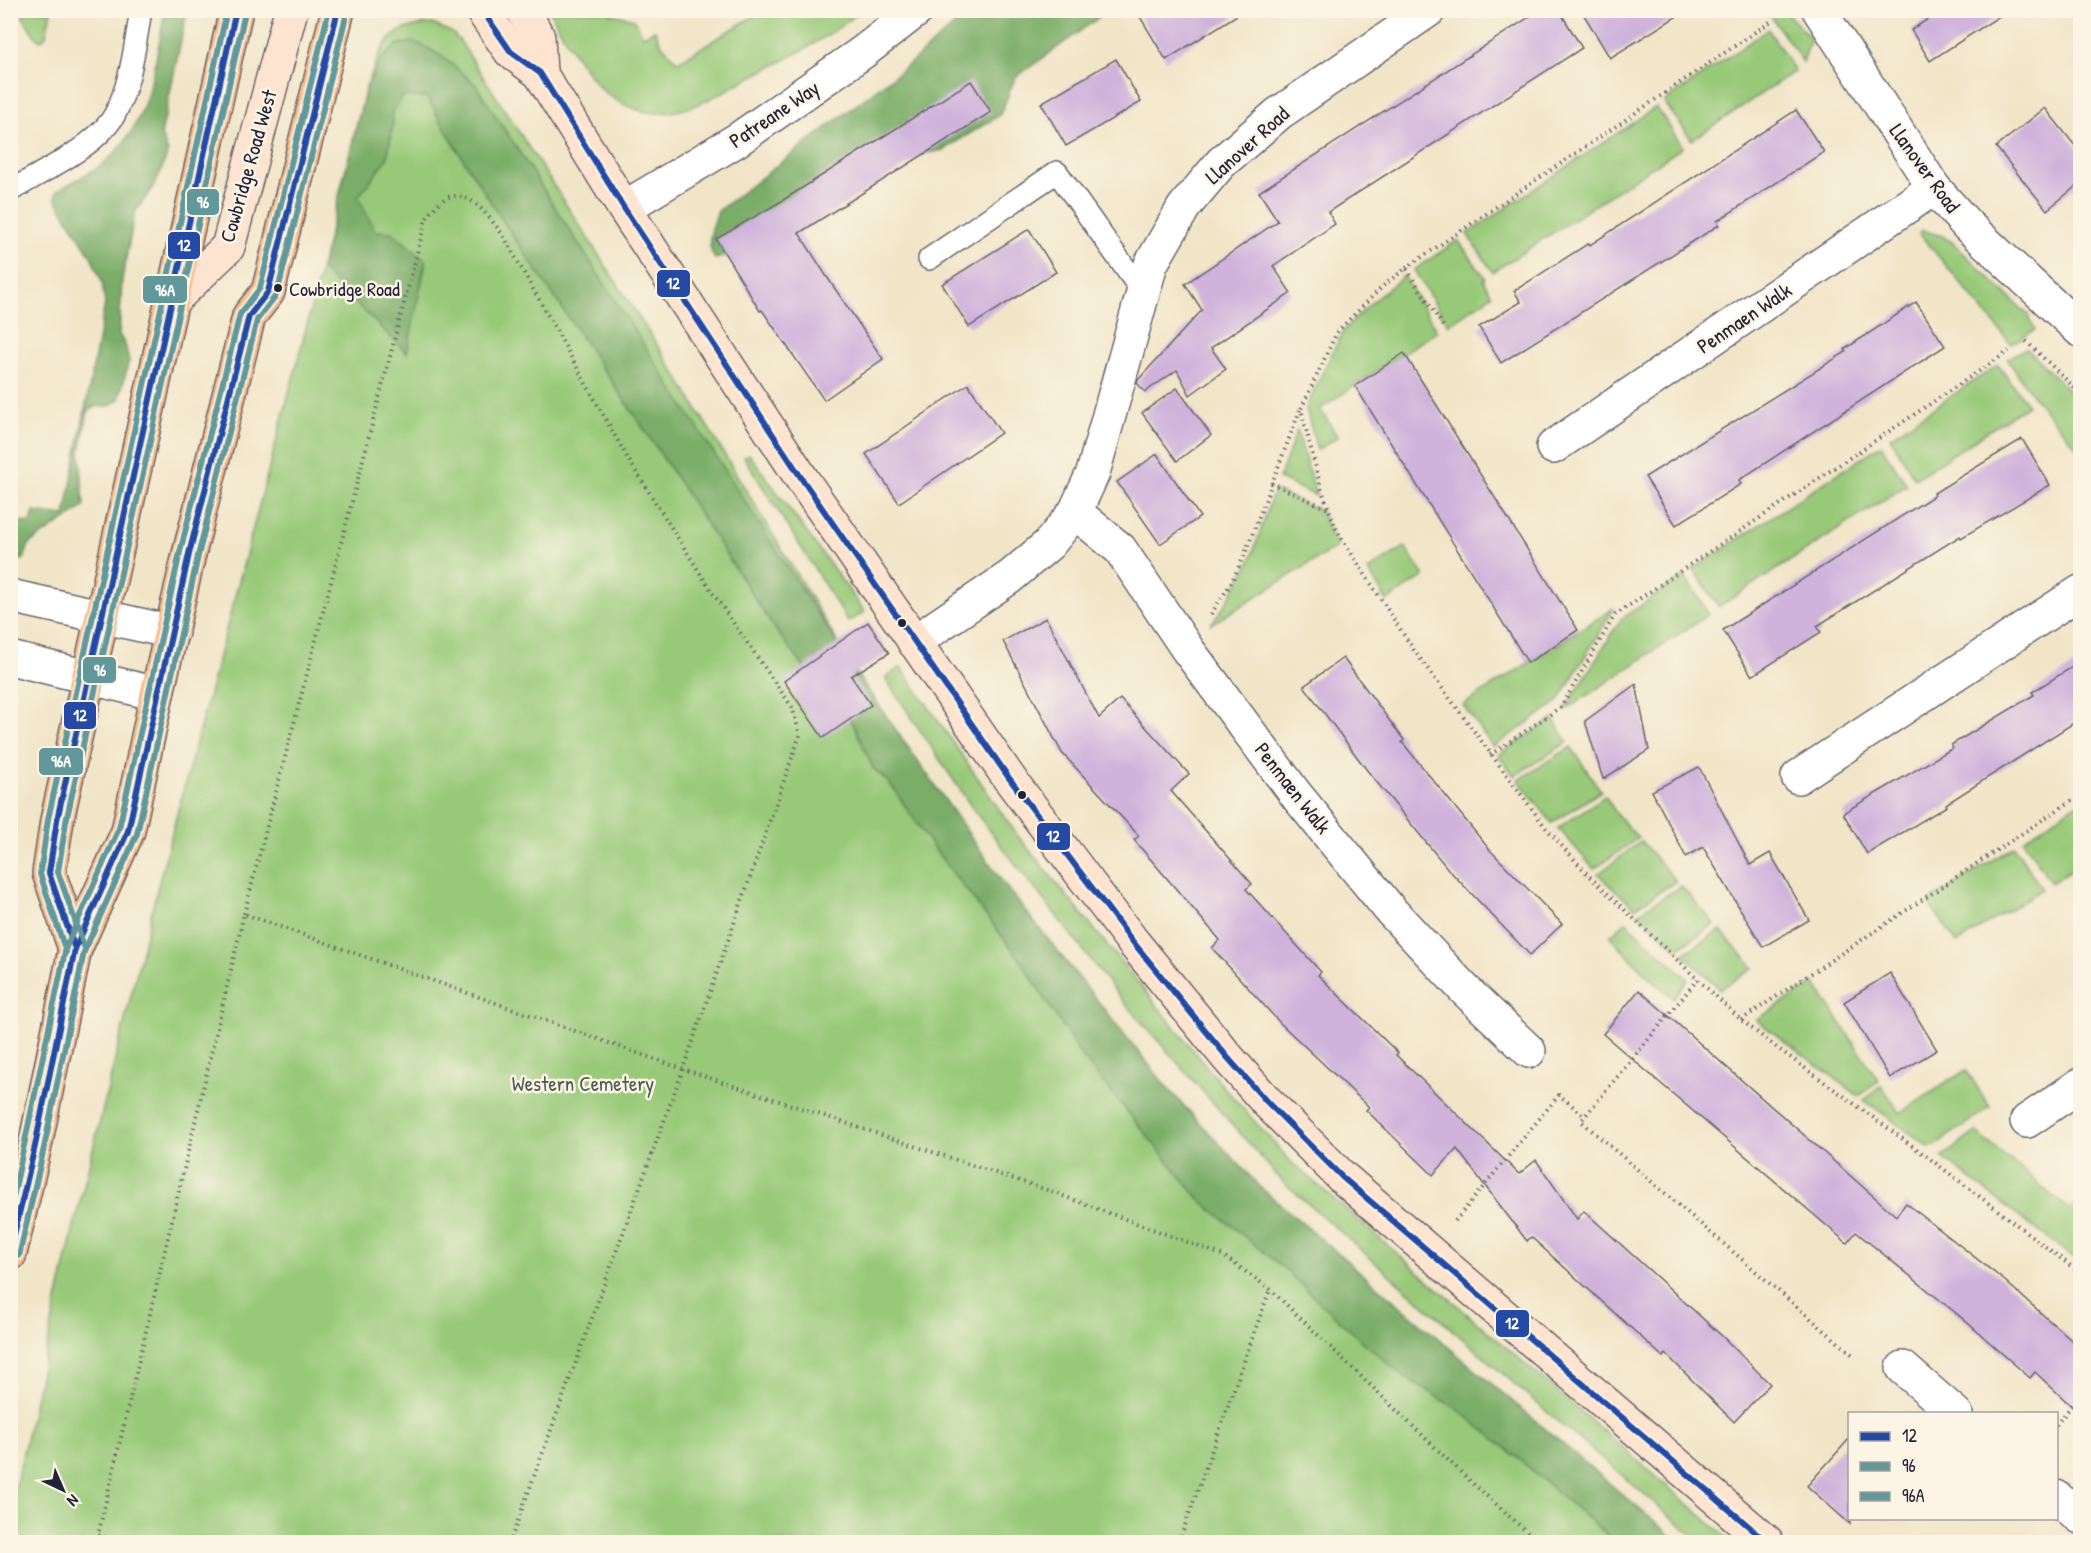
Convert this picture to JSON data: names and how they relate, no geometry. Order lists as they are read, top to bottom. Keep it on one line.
{"streets":{"highway":["Cowbridge Road West"],"street":["Patreane Way","Llanover Road","Penmaen Walk"]},"crossings":[["Llanover Road","Penmaen Walk"]],"parks":["Western Cemetery"],"places":["Cowbridge Road"],"lines":["transit line 12","transit line 96A","transit line 96"],"legend":["12","96","96A"],"north":"bottom right"}
